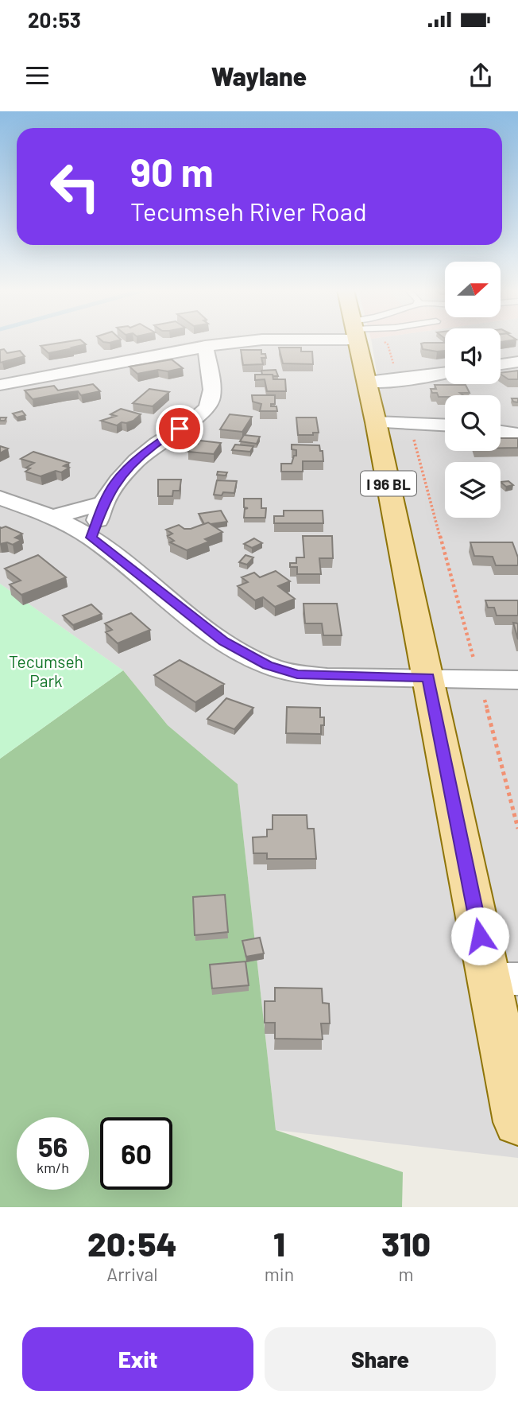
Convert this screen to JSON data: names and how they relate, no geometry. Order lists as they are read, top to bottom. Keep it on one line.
{"streets":{"main road":["I 96 BL"]},"parks":["Tecumseh Park"],"north":"right","page":{"status":"20:53","header":"Waylane","turn":["90 m","Tecumseh River Road"],"speed":"56 km/h","limit":"60","eta":["20:54","Arrival","1","min","310","m"],"buttons":["Exit","Share"]}}
